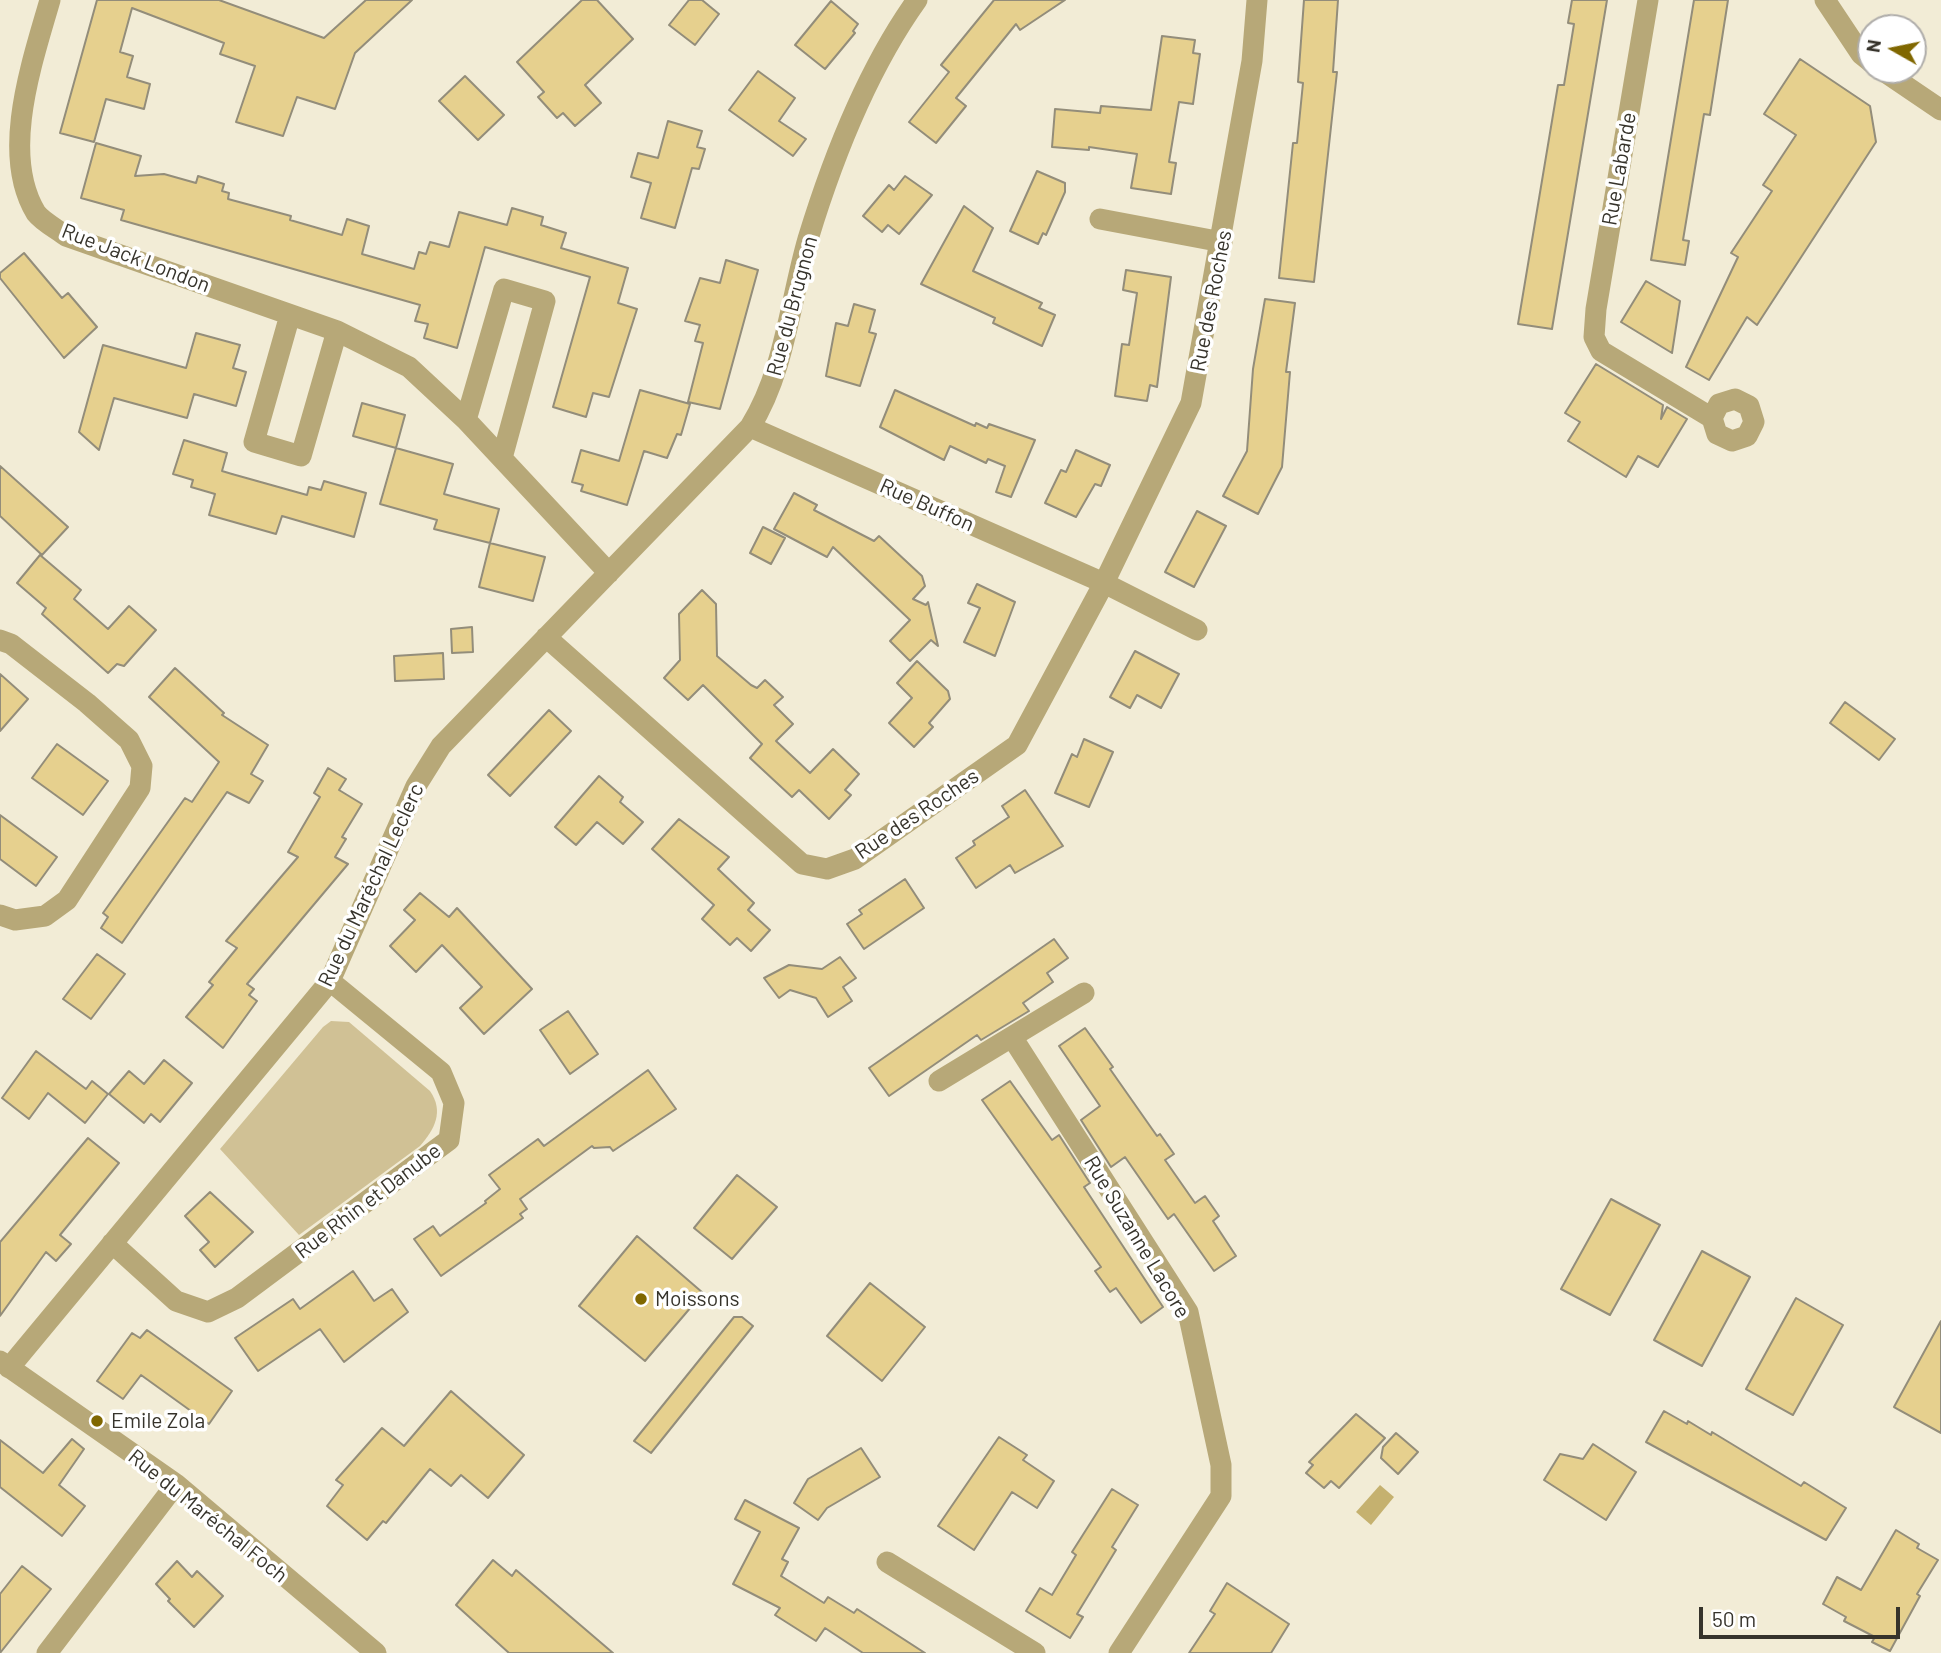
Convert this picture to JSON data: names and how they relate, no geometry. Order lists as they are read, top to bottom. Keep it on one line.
{"streets":{"street":["Rue Labarde","Rue Jack London","Rue des Roches","Rue du Brugnon","Rue Buffon","Rue du Maréchal Leclerc","Rue Rhin et Danube","Rue Suzanne Lacore","Rue du Maréchal Foch"]},"crossings":[["Rue Jack London","Rue du Brugnon"],["Rue Jack London","Rue du Maréchal Leclerc"],["Rue des Roches","Rue Buffon"],["Rue des Roches","Rue du Maréchal Leclerc"],["Rue du Brugnon","Rue Buffon"],["Rue du Brugnon","Rue du Maréchal Leclerc"],["Rue du Maréchal Leclerc","Rue Rhin et Danube"],["Rue du Maréchal Leclerc","Rue du Maréchal Foch"]],"places":["Moissons","Emile Zola"],"scale_bar":"50 m","north":"left"}
